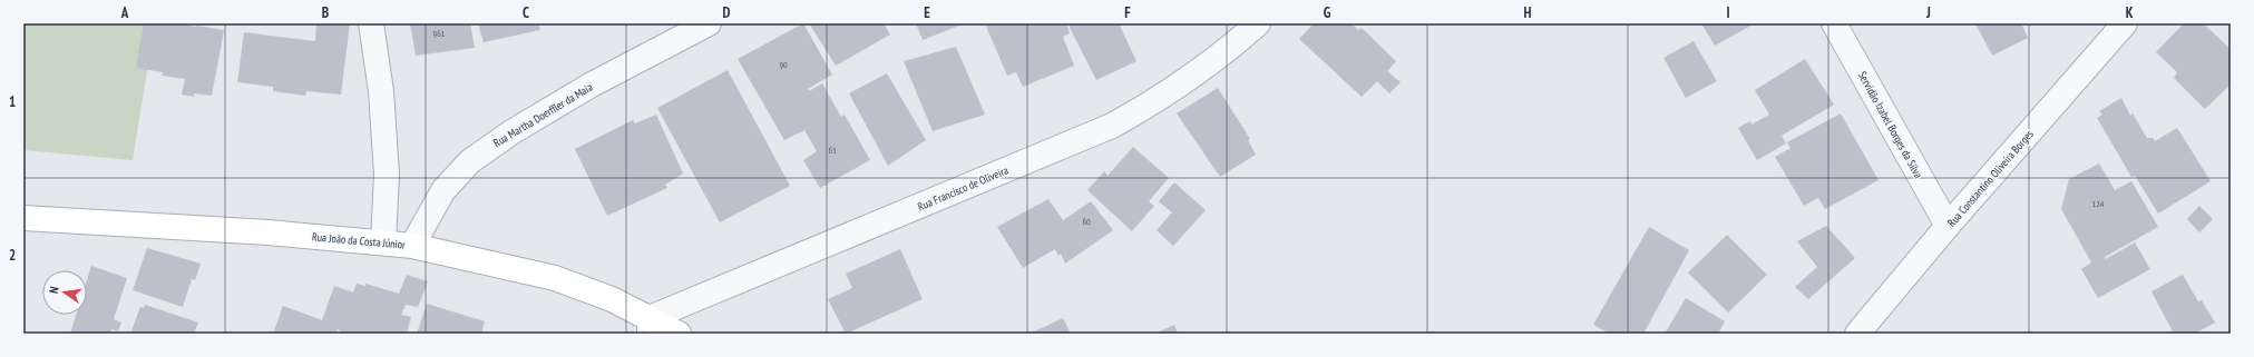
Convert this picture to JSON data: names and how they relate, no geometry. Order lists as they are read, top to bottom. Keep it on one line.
{"streets":{"main road":["Rua João da Costa Júnior"],"street":["Rua Martha Doerffler da Maia","Servidão Izabel Borges da Silva","Rua Constantino Oliveira Borges","Rua Francisco de Oliveira"]},"crossings":[["Rua Martha Doerffler da Maia","Rua João da Costa Júnior"],["Servidão Izabel Borges da Silva","Rua Constantino Oliveira Borges"],["Rua Francisco de Oliveira","Rua João da Costa Júnior"]],"house_numbers":["961","90","63","124","60"],"north":"left","grid":{"columns":["A","B","C","D","E","F","G","H","I","J","K"],"rows":["1","2"]}}
